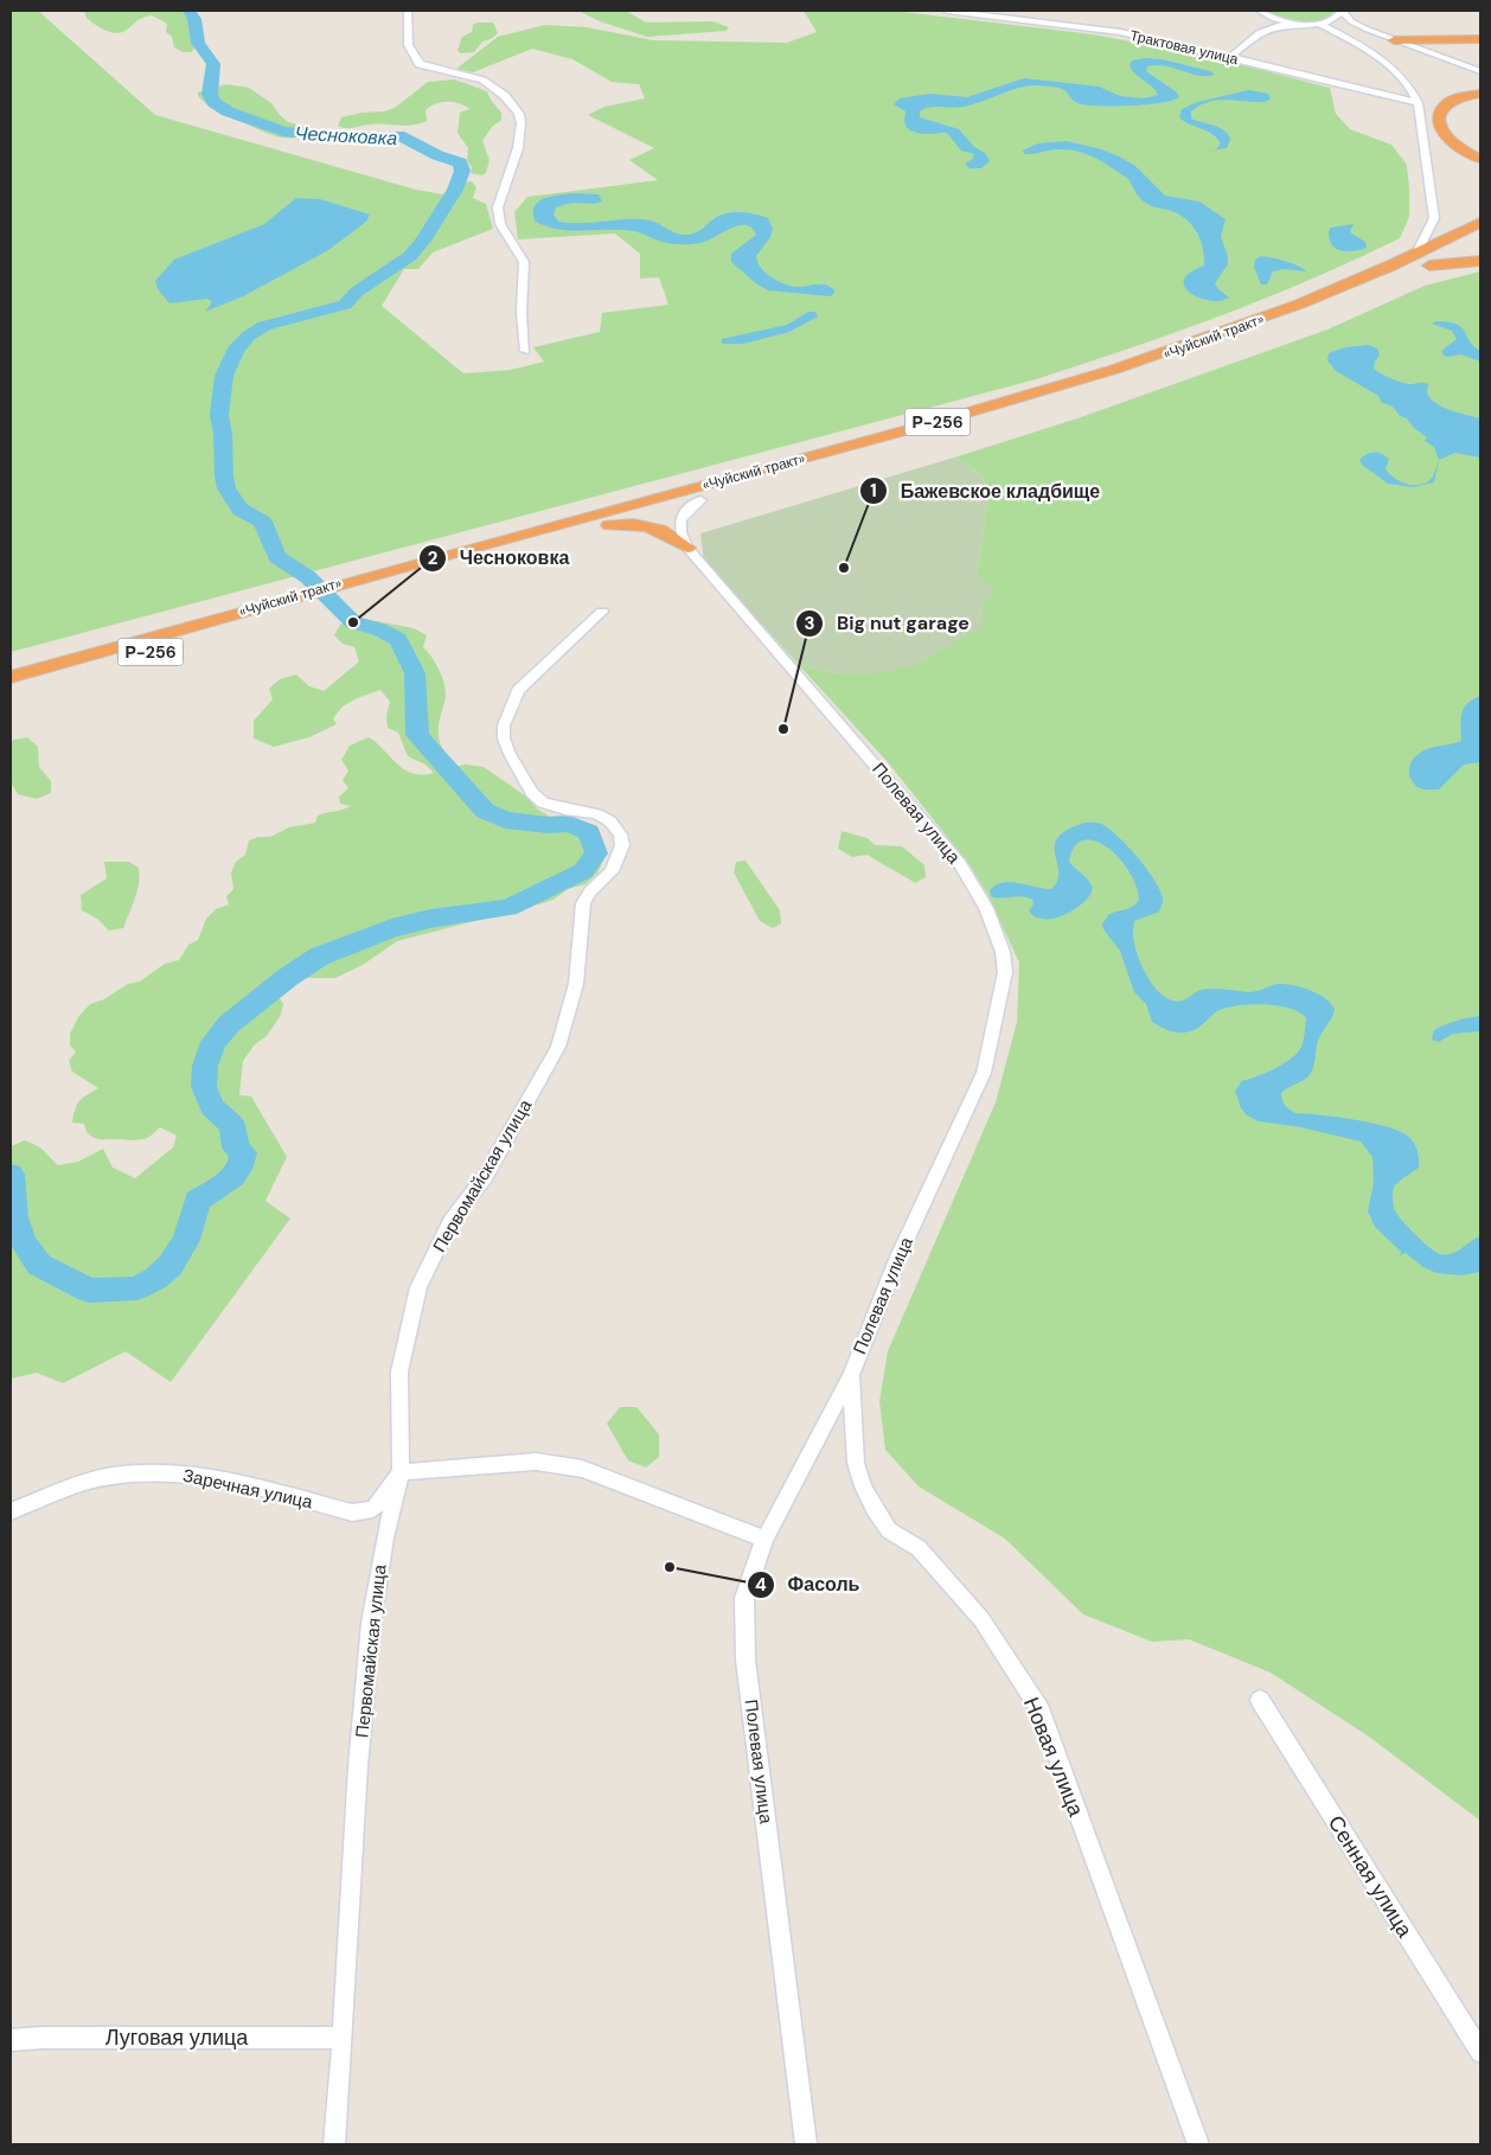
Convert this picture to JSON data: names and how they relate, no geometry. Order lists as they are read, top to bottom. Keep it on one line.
{"streets":{"highway":["«Чуйский тракт»","Р-256"],"street":["Трактовая улица","Полевая улица","Первомайская улица","Заречная улица","Новая улица","Сенная улица","Луговая улица"]},"crossings":[["Полевая улица","Новая улица"],["Первомайская улица","Заречная улица"],["Первомайская улица","Луговая улица"]],"water":["Чесноковка"],"places":["Бажевское кладбище","Чесноковка","Big nut garage","Фасоль"]}
